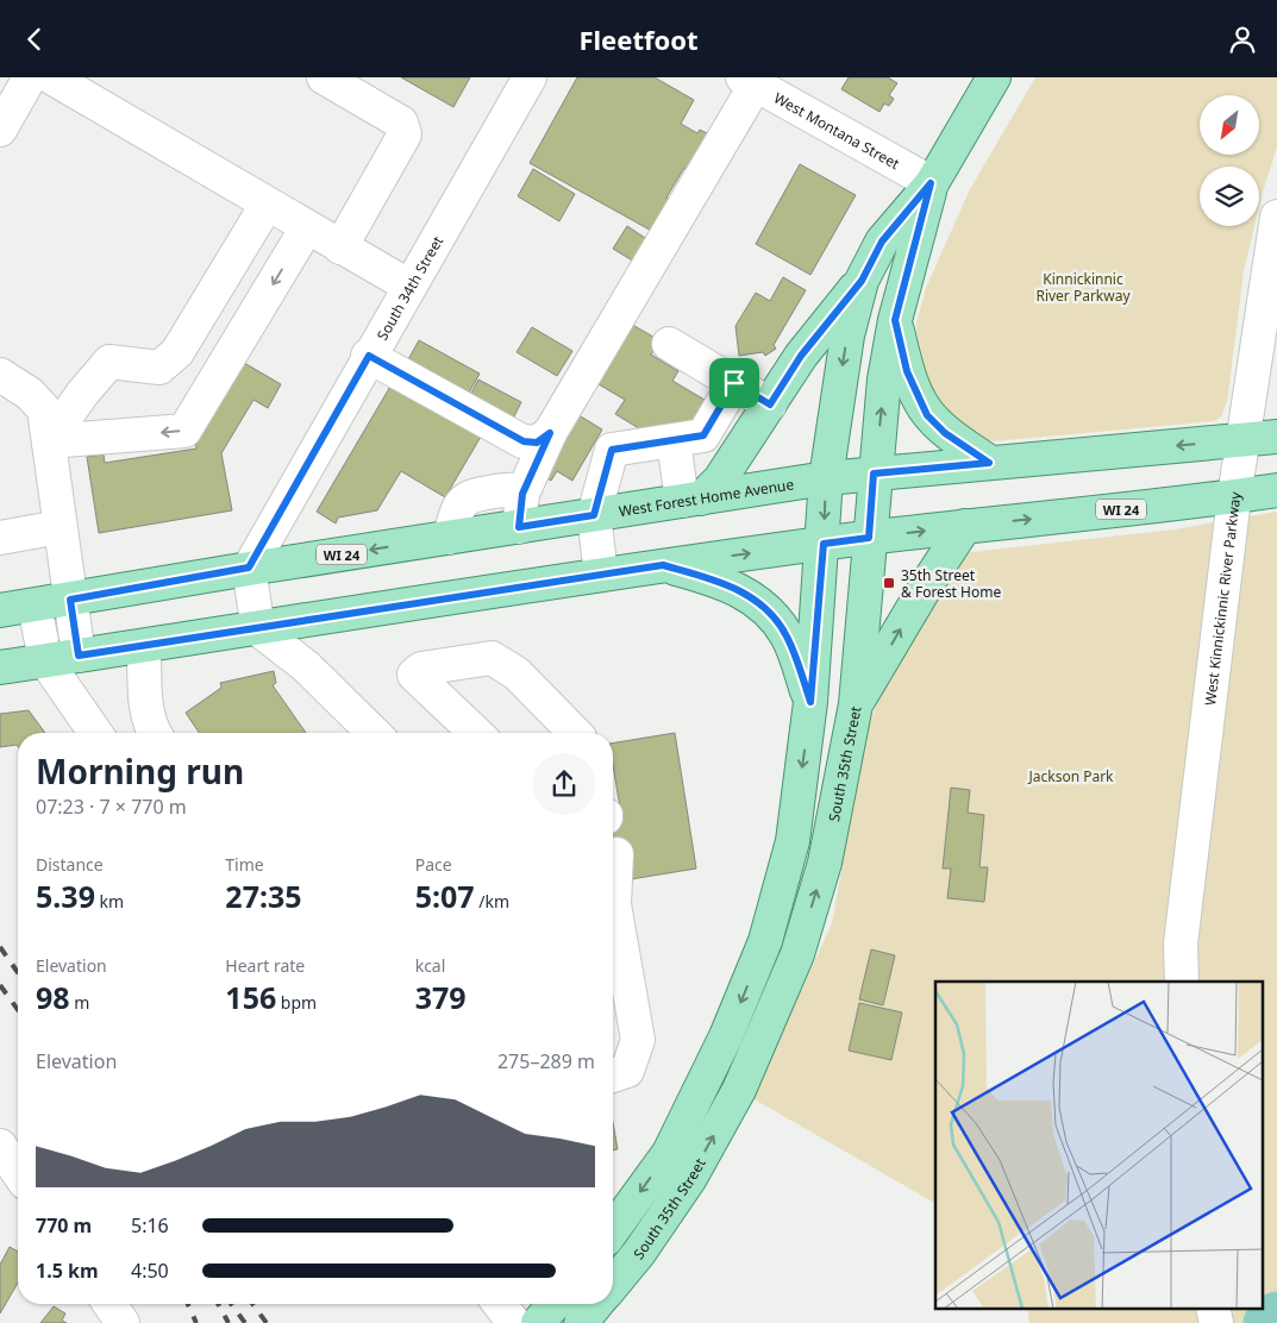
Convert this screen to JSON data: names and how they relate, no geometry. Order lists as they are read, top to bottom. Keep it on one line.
{"streets":{"main road":["West Forest Home Avenue","WI 24","South 35th Street"],"street":["West Montana Street","South 34th Street","West Kinnickinnic River Parkway"]},"crossings":[["West Montana Street","South 35th Street"],["South 34th Street","West Forest Home Avenue"],["West Forest Home Avenue","West Kinnickinnic River Parkway"],["West Forest Home Avenue","South 35th Street"],["WI 24","West Kinnickinnic River Parkway"],["WI 24","South 35th Street"]],"parks":["Kinnickinnic River Parkway","Jackson Park"],"places":{"transit":["35th Street & Forest Home"]},"north":"bottom left","page":{"header":"Fleetfoot","heading":["Morning run","07:23 · 7 × 770 m"],"stats":[["Distance","5.39 km"],["Time","27:35"],["Pace","5:07 /km"],["Elevation","98 m"],["Heart rate","156 bpm"],["kcal","379"]],"chart":["Elevation","275–289 m"],"list":[{"name":"770 m","note":"5:16"},{"name":"1.5 km","note":"4:50"}]}}
